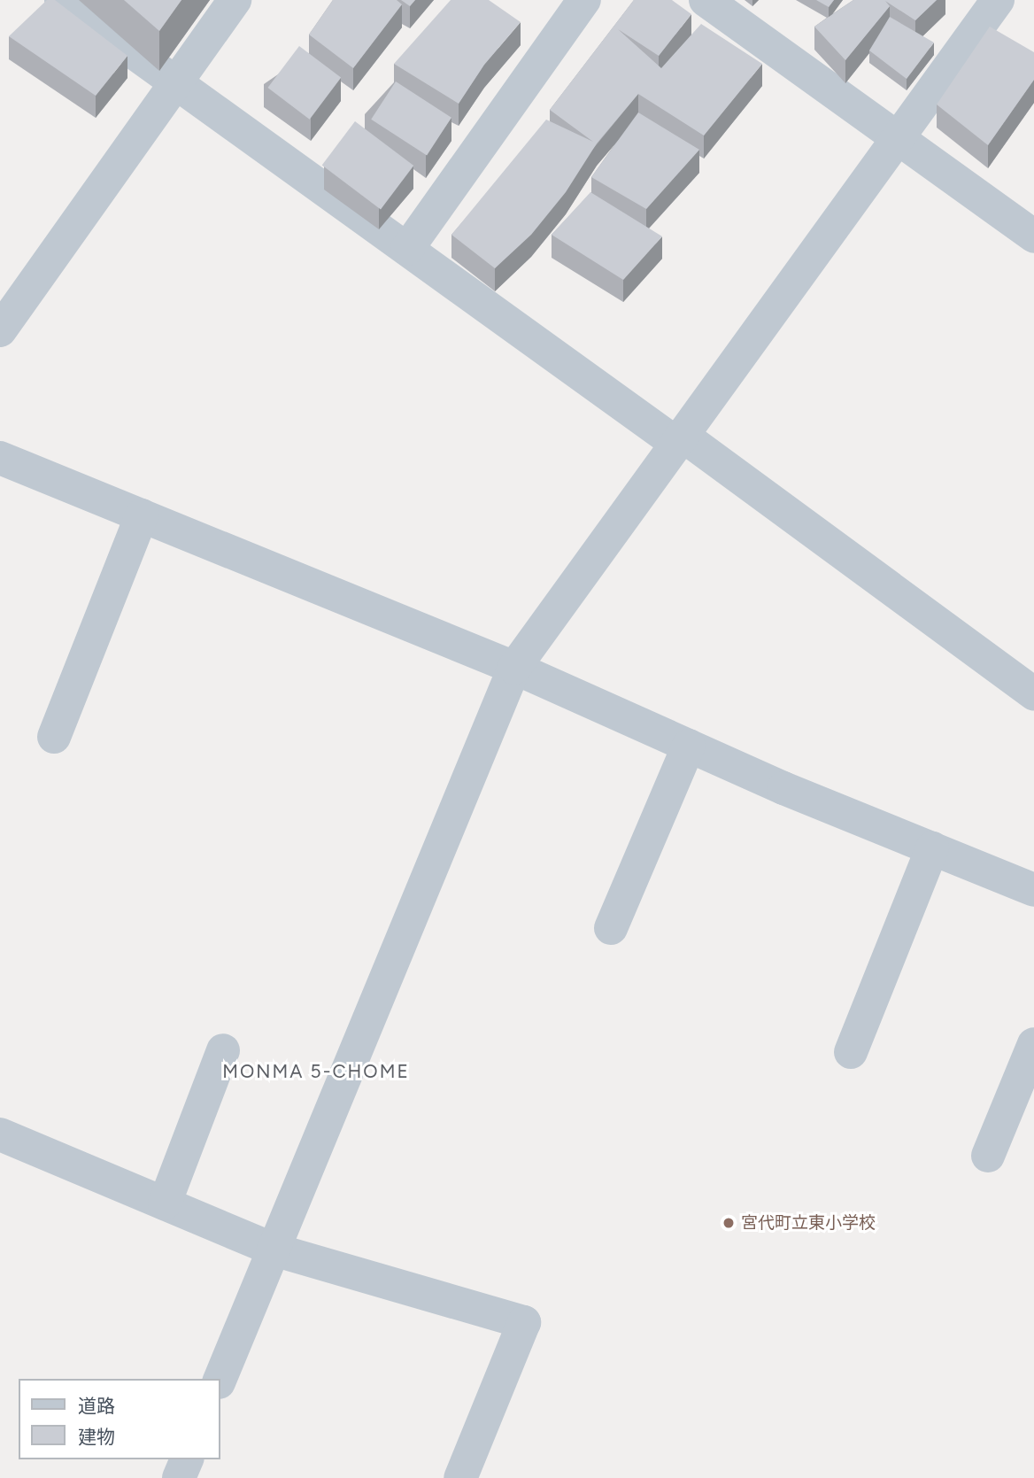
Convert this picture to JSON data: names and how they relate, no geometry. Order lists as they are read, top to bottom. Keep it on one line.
{"districts":["MONMA 5-CHOME"],"places":["宮代町立東小学校"],"legend":["道路","建物"]}
